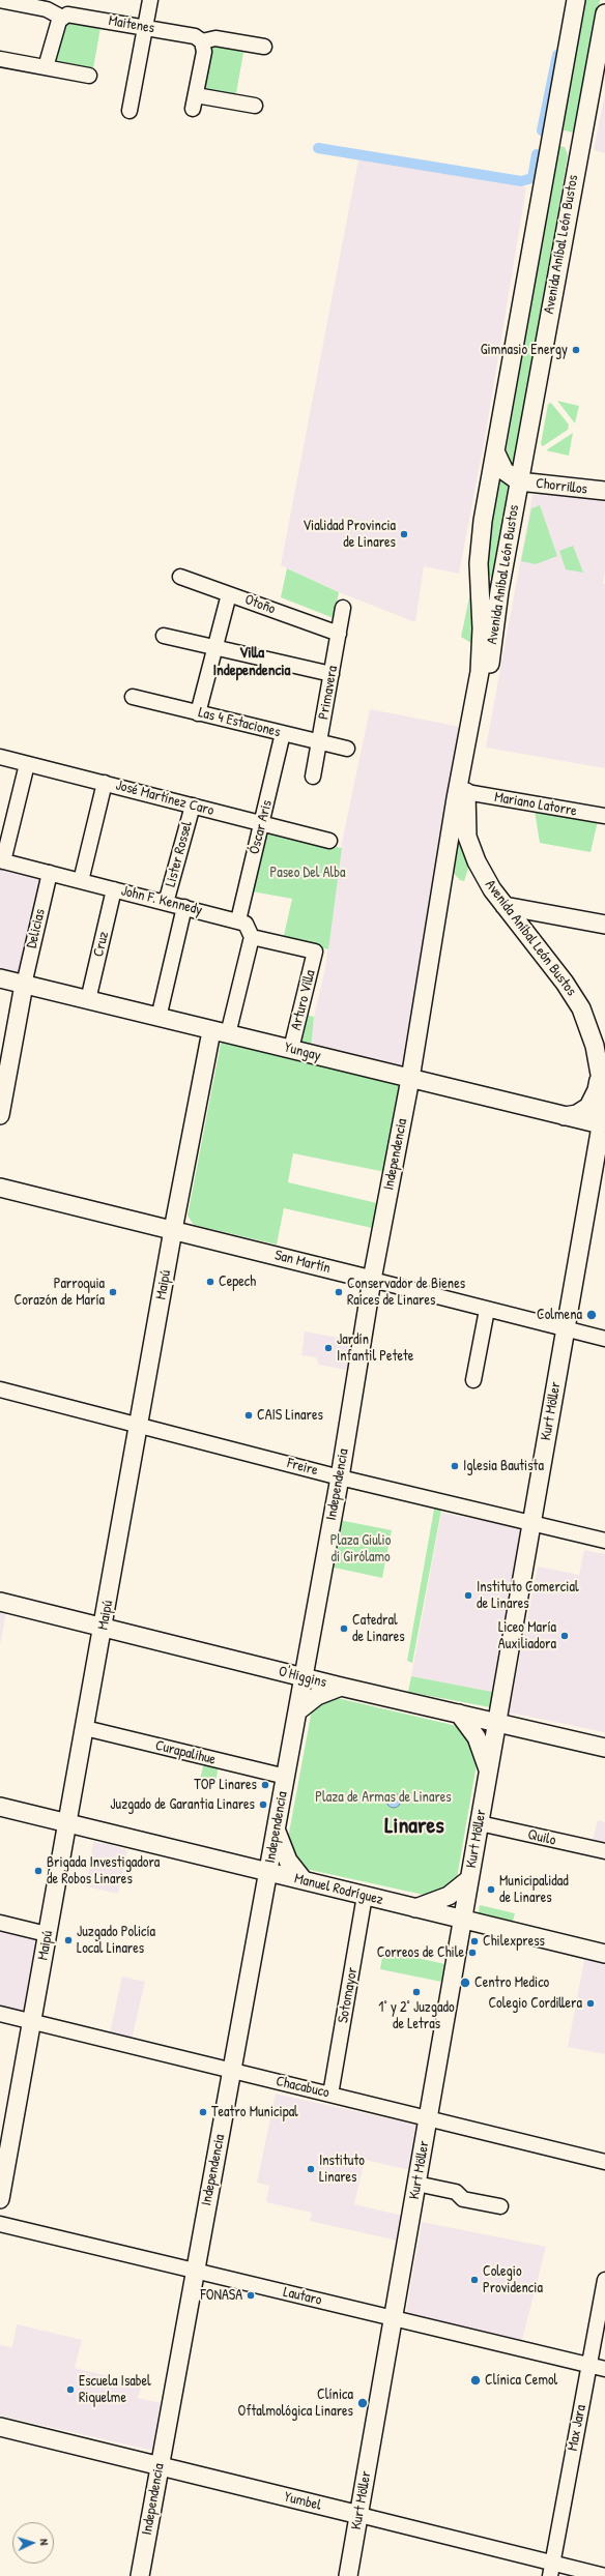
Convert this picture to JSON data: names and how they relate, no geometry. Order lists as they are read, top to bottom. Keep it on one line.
{"streets":{"main road":["Avenida Aníbal León Bustos","Chorrillos","Yungay","Independencia","San Martín","Maipú","Kurt Möller","O'Higgins","Manuel Rodríguez","Yumbel"],"street":["Maitenes","Otoño","Primavera","Las 4 Estaciones","José Martínez Caro","Mariano Latorre","Óscar Aris","Lister Rossel","John F. Kennedy","Delicias","Cruz","Arturo Villa","Freire","Curapalihue","Quilo","Sotomayor","Chacabuco","Lautaro","Max Jara"]},"crossings":[["Avenida Aníbal León Bustos","Chorrillos"],["Avenida Aníbal León Bustos","Mariano Latorre"],["Avenida Aníbal León Bustos","Yungay"],["Avenida Aníbal León Bustos","Independencia"],["Avenida Aníbal León Bustos","Kurt Möller"],["Otoño","Primavera"],["Primavera","Las 4 Estaciones"],["Las 4 Estaciones","Óscar Aris"],["José Martínez Caro","Óscar Aris"],["José Martínez Caro","Lister Rossel"],["Óscar Aris","John F. Kennedy"],["Lister Rossel","John F. Kennedy"],["John F. Kennedy","Delicias"],["John F. Kennedy","Cruz"],["Delicias","Yungay"],["Cruz","Yungay"],["Arturo Villa","Yungay"],["Yungay","Independencia"],["Yungay","Maipú"],["Yungay","Kurt Möller"],["Independencia","San Martín"],["Independencia","Freire"],["Independencia","O'Higgins"],["Independencia","Curapalihue"],["Independencia","Manuel Rodríguez"],["Independencia","Chacabuco"],["Independencia","Lautaro"],["Independencia","Yumbel"],["San Martín","Maipú"],["San Martín","Kurt Möller"],["Maipú","Freire"],["Maipú","O'Higgins"],["Maipú","Curapalihue"],["Maipú","Manuel Rodríguez"],["Maipú","Chacabuco"],["Kurt Möller","Freire"],["Kurt Möller","O'Higgins"],["Kurt Möller","Quilo"],["Kurt Möller","Manuel Rodríguez"],["Kurt Möller","Chacabuco"],["Kurt Möller","Lautaro"],["Kurt Möller","Yumbel"],["Manuel Rodríguez","Sotomayor"],["Sotomayor","Chacabuco"],["Lautaro","Max Jara"],["Max Jara","Yumbel"]],"districts":["Villa Independencia","Linares"],"parks":["Paseo Del Alba","Plaza Giulio di Girólamo","Plaza de Armas de Linares"],"places":["Gimnasio Energy","Vialidad Provincia de Linares","Cepech","Parroquia Corazón de María","Conservador de Bienes Raíces de Linares","Colmena","Jardín Infantil Petete","CAIS Linares","Iglesia Bautista","Instituto Comercial de Linares","Catedral de Linares","Liceo María Auxiliadora","TOP Linares","Juzgado de Garantia Linares","Brigada Investigadora de Robos Linares","Municipalidad de Linares","Juzgado Policía Local Linares","Chilexpress","Correos de Chile","Centro Medico","1° y 2° Juzgado de Letras","Colegio Cordillera","Teatro Municipal","Instituto Linares","Colegio Providencia","FONASA","Clínica Cemol","Escuela Isabel Riquelme","Clínica Oftalmológica Linares"],"north":"right"}
